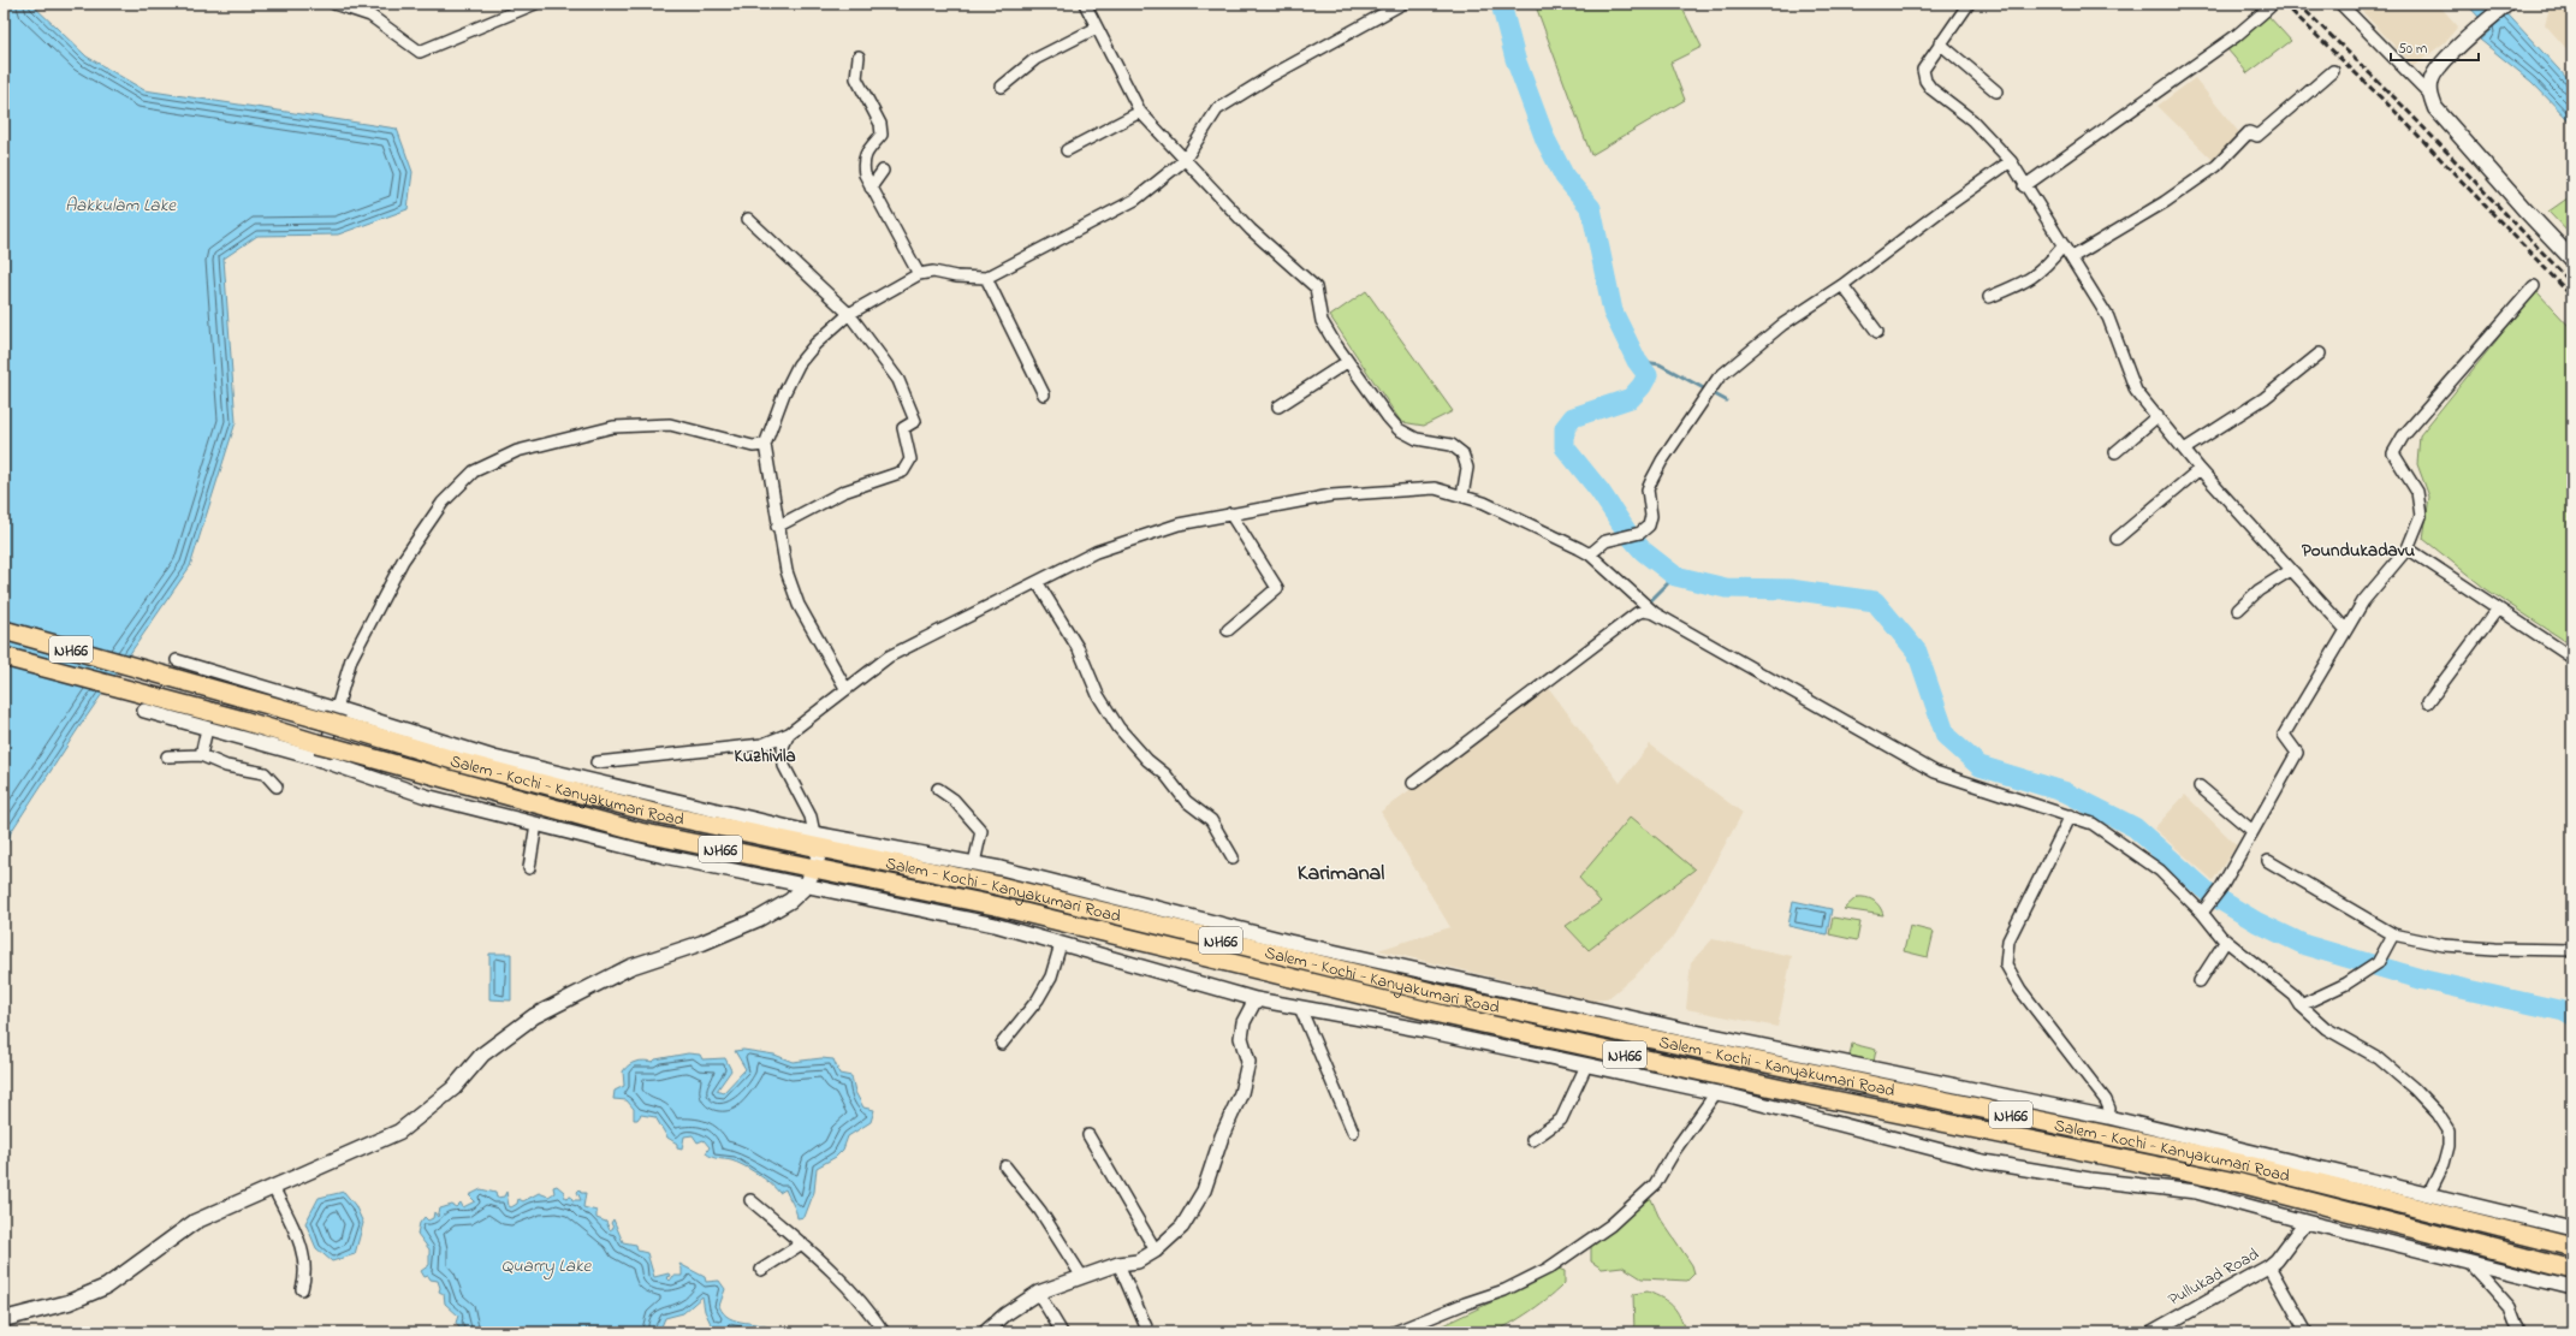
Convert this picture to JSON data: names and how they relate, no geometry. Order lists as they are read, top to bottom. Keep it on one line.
{"streets":{"highway":["NH66","Salem - Kochi - Kanyakumari Road"],"street":["Pullukad Road"]},"districts":["Poundukadavu","Kuzhivila","Karimanal"],"water":["Aakkulam Lake","Quarry Lake"],"scale_bar":"50 m"}
